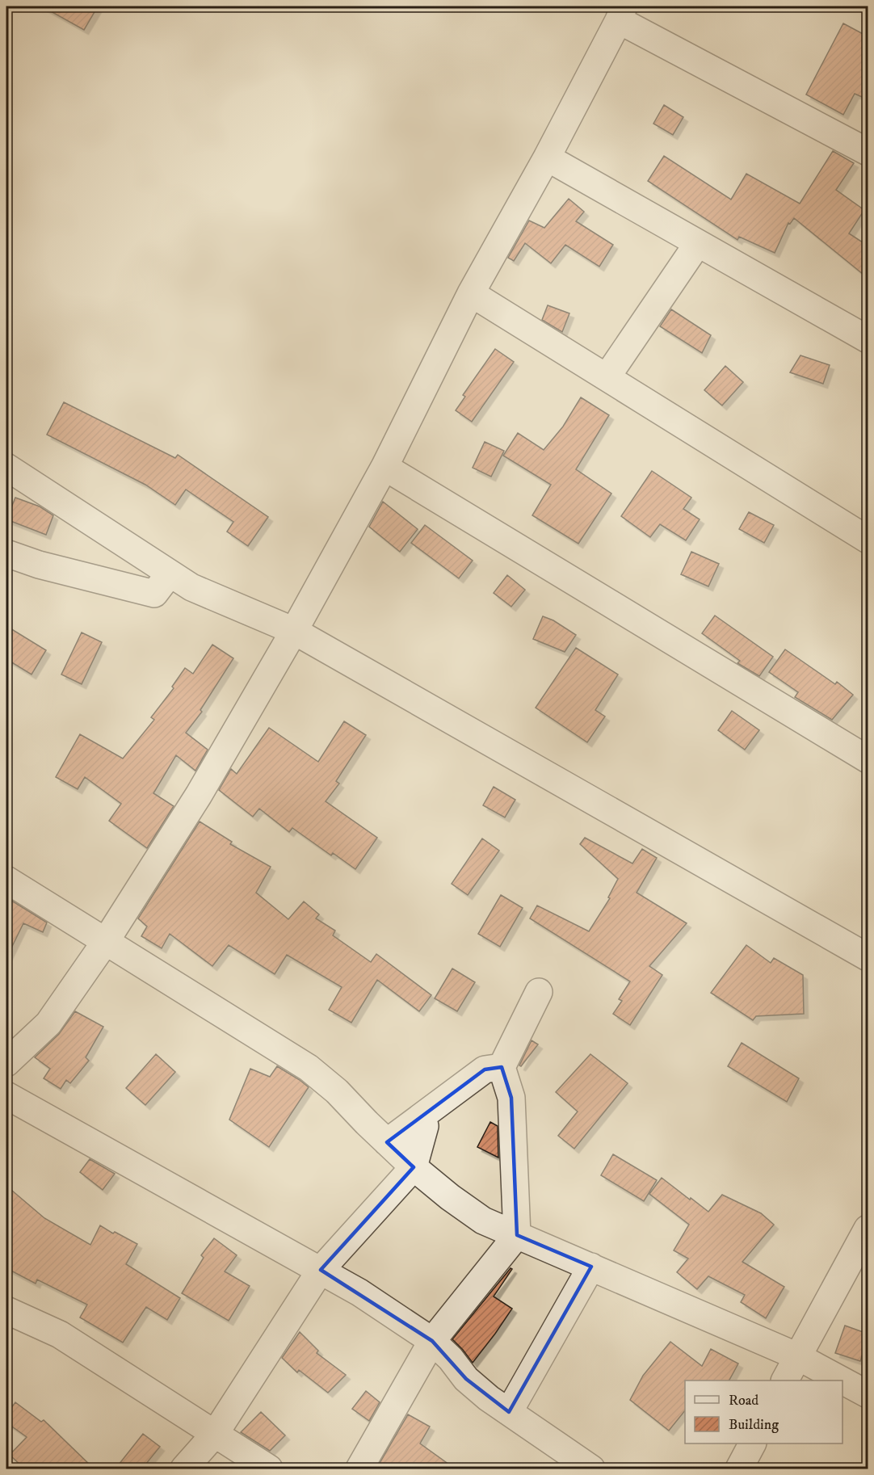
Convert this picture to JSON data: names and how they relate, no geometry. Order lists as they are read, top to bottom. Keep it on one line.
{"legend":["Road","Building"]}
